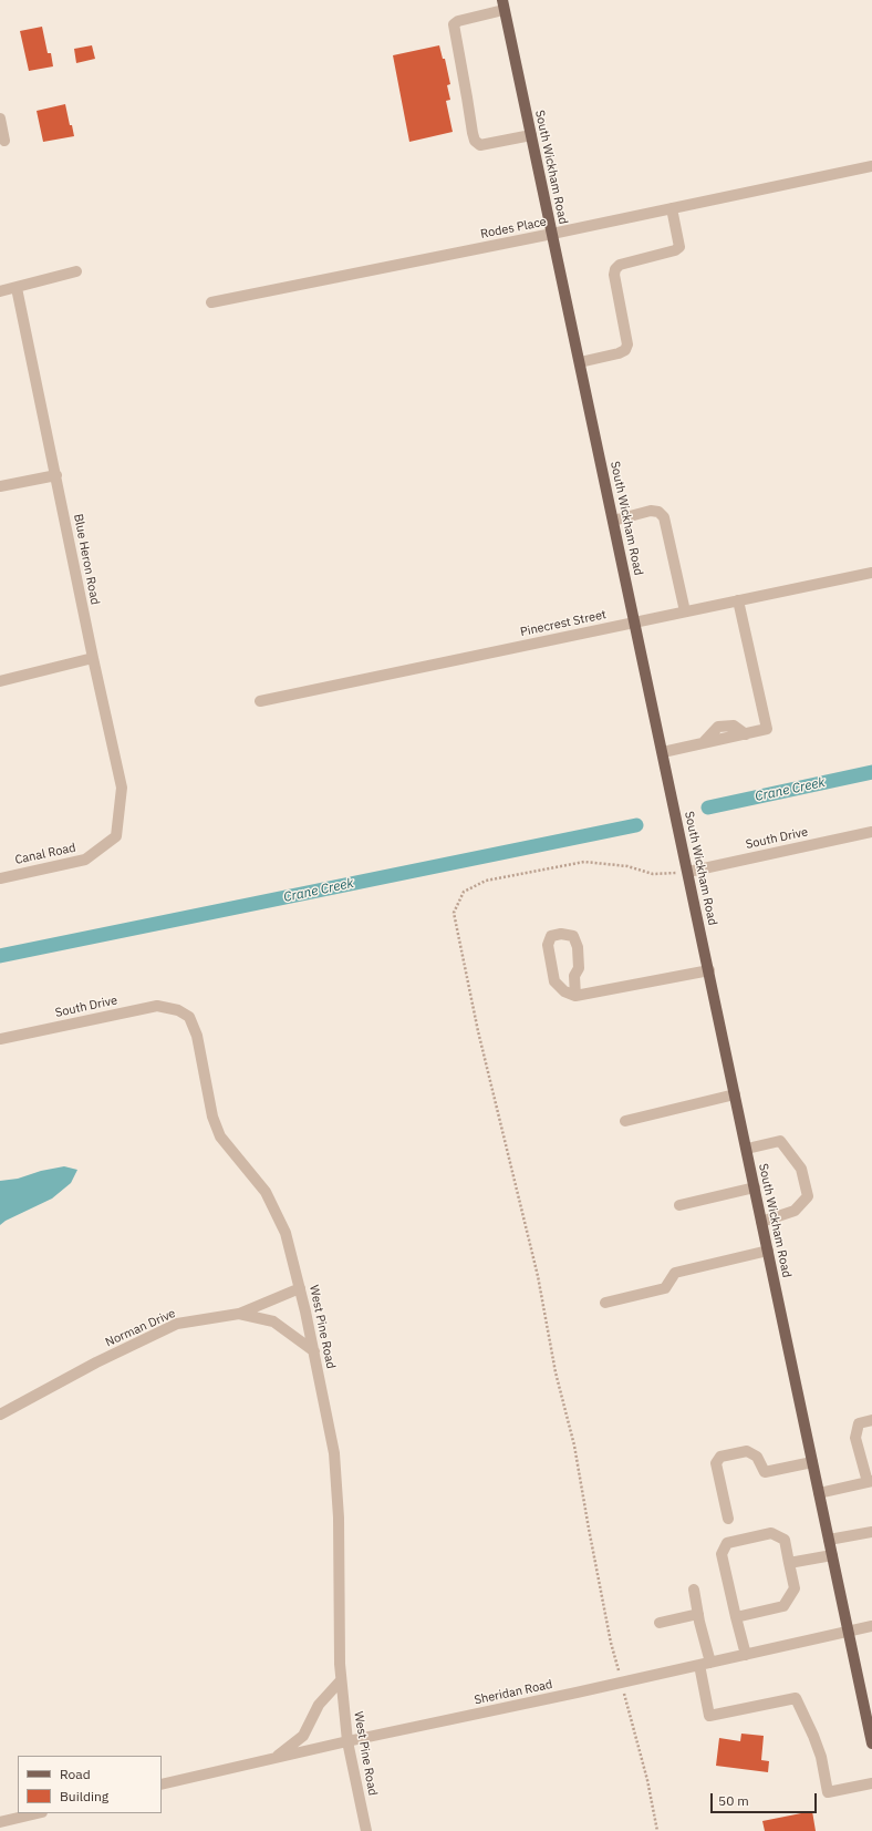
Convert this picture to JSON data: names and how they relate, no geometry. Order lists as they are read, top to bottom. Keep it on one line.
{"streets":{"main road":["South Wickham Road"],"street":["Rodes Place","Blue Heron Road","Pinecrest Street","South Drive","Canal Road","West Pine Road","Norman Drive","Sheridan Road"]},"crossings":[["South Wickham Road","Rodes Place"],["South Wickham Road","Pinecrest Street"],["South Wickham Road","South Drive"],["South Wickham Road","Sheridan Road"],["Blue Heron Road","Canal Road"],["South Drive","West Pine Road"],["West Pine Road","Norman Drive"],["West Pine Road","Sheridan Road"]],"water":["Crane Creek"],"legend":["Road","Building"],"scale_bar":"50 m"}
